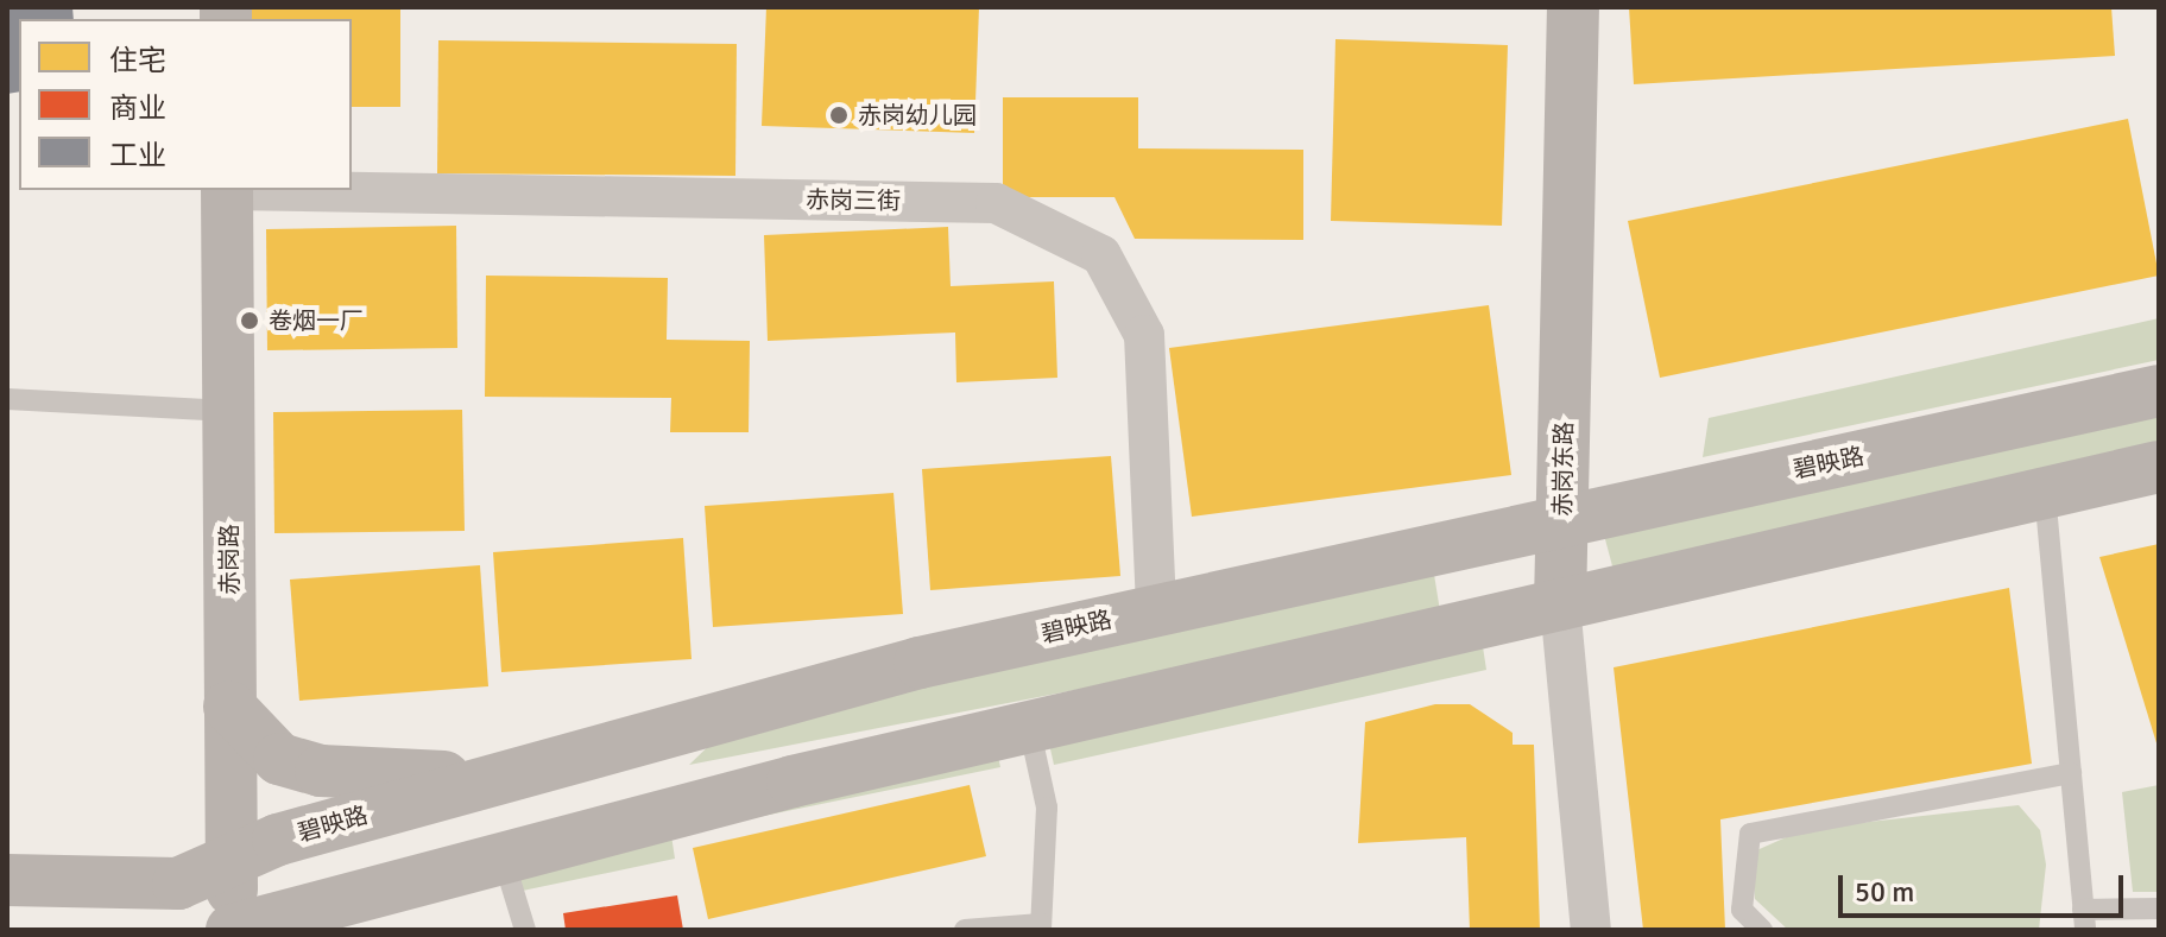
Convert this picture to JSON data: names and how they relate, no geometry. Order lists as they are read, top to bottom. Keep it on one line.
{"streets":{"main road":["碧映路","赤岗东路","赤岗路"],"street":["赤岗三街"]},"crossings":[["赤岗三街","碧映路"],["碧映路","赤岗东路"],["碧映路","赤岗路"]],"places":["赤岗幼儿园","卷烟一厂"],"legend":["住宅","商业","工业"],"scale_bar":"50 m"}
